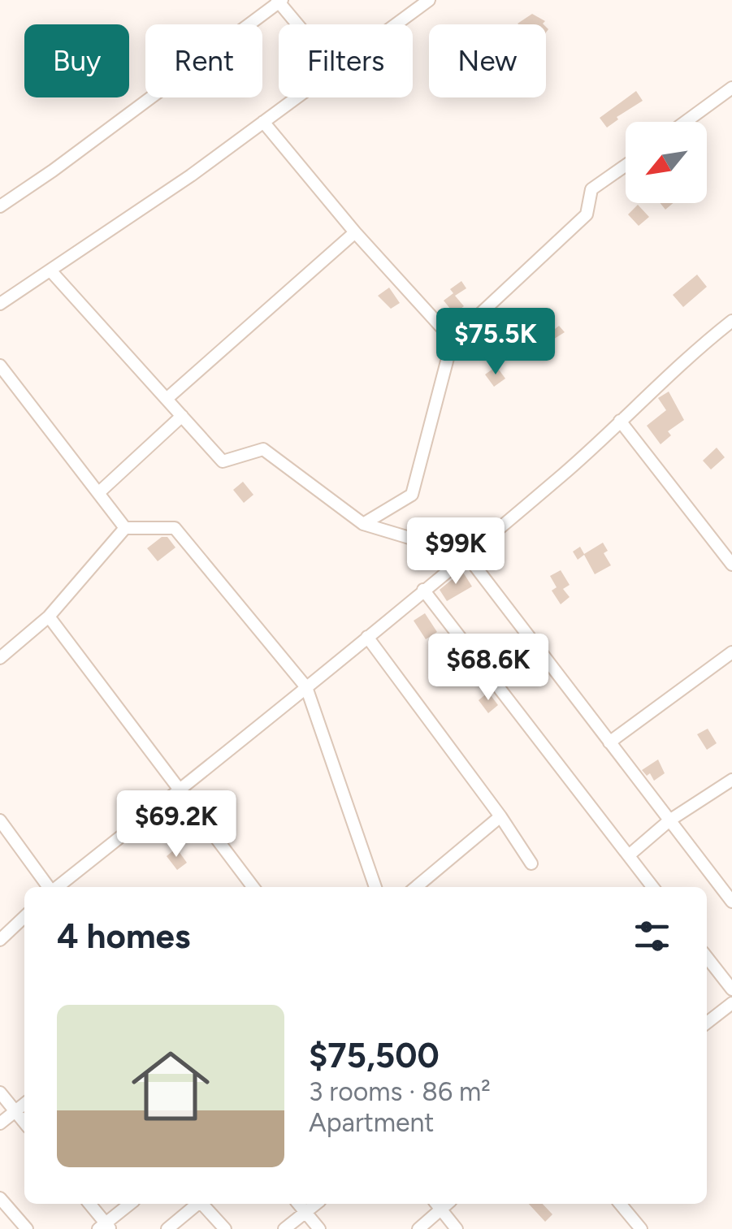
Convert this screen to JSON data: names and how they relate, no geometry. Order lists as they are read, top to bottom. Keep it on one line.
{"north":"bottom left","page":{"chip":["Buy","Rent","Filters","New"],"price":["$75.5K","$99K","$68.6K","$69.2K"],"heading":"4 homes","list":[{"name":"$75,500","note":"3 rooms · 86 m² · Apartment"}]}}
